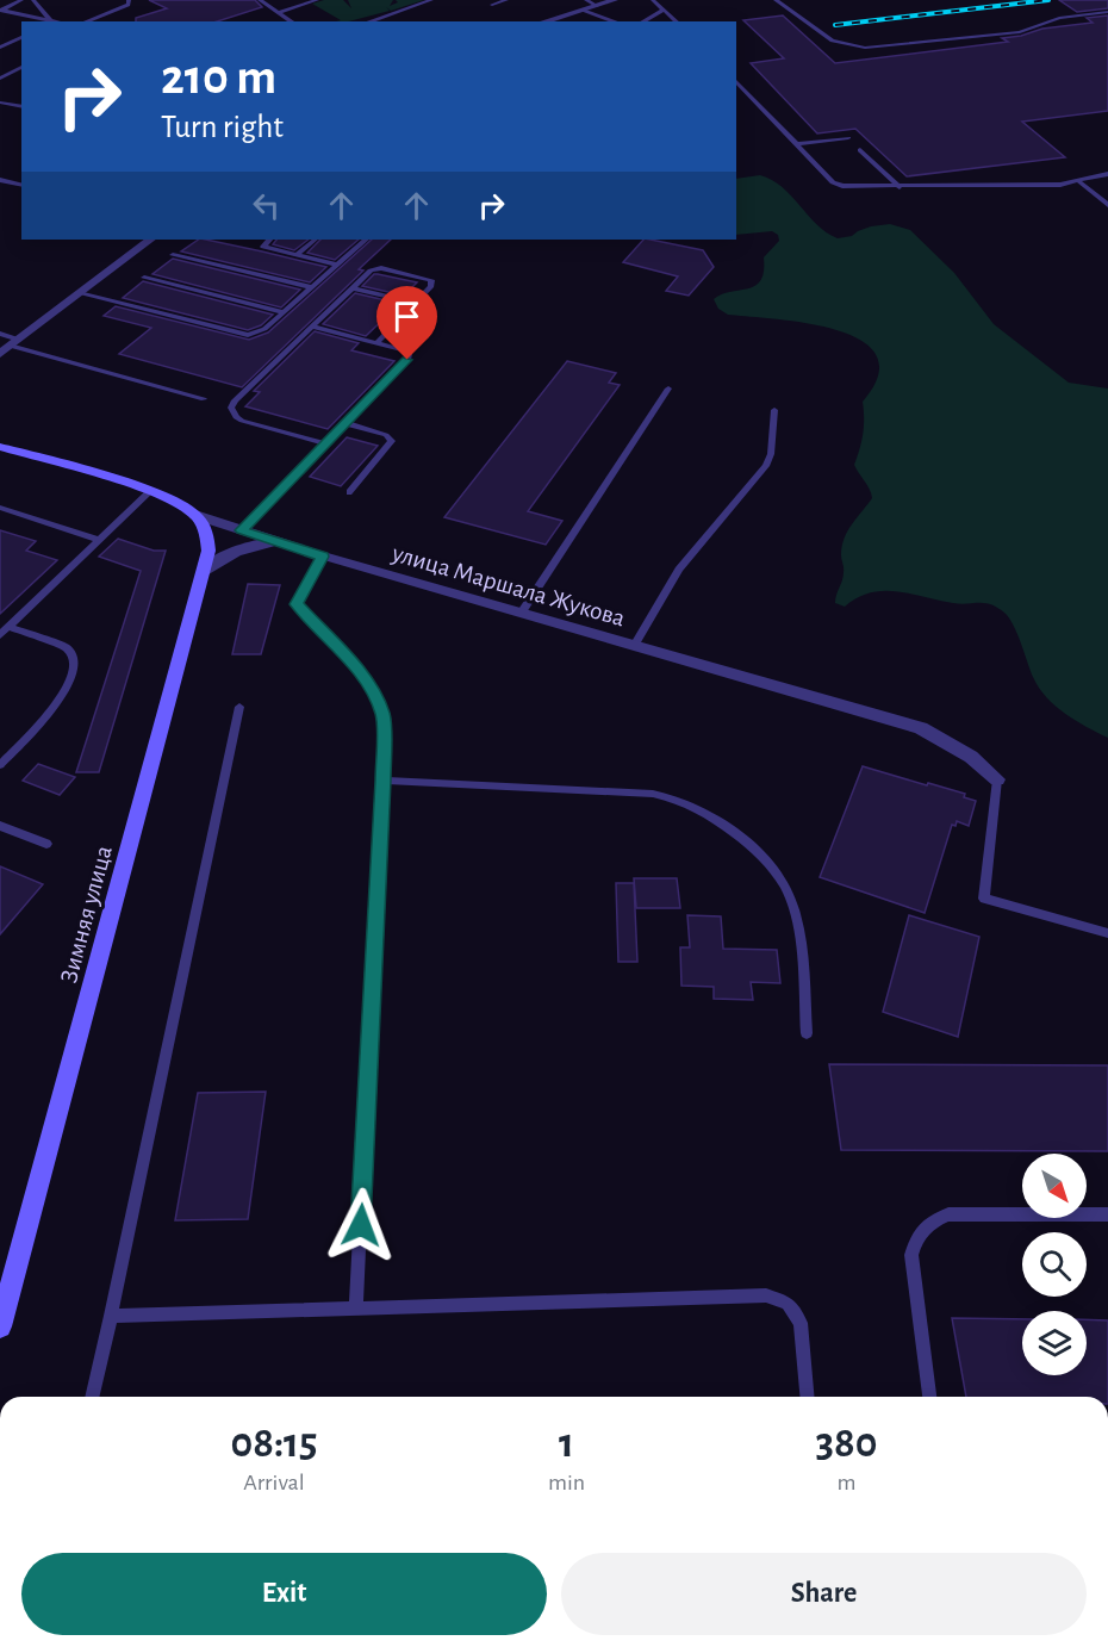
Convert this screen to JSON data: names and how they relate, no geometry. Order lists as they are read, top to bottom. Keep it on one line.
{"streets":{"main road":["улица Маршала Жукова","Зимняя улица"]},"crossings":[["улица Маршала Жукова","Зимняя улица"]],"north":"bottom right","page":{"turn":["210 m","Turn right"],"eta":["08:15","Arrival","1","min","380","m"],"buttons":["Exit","Share"]}}
